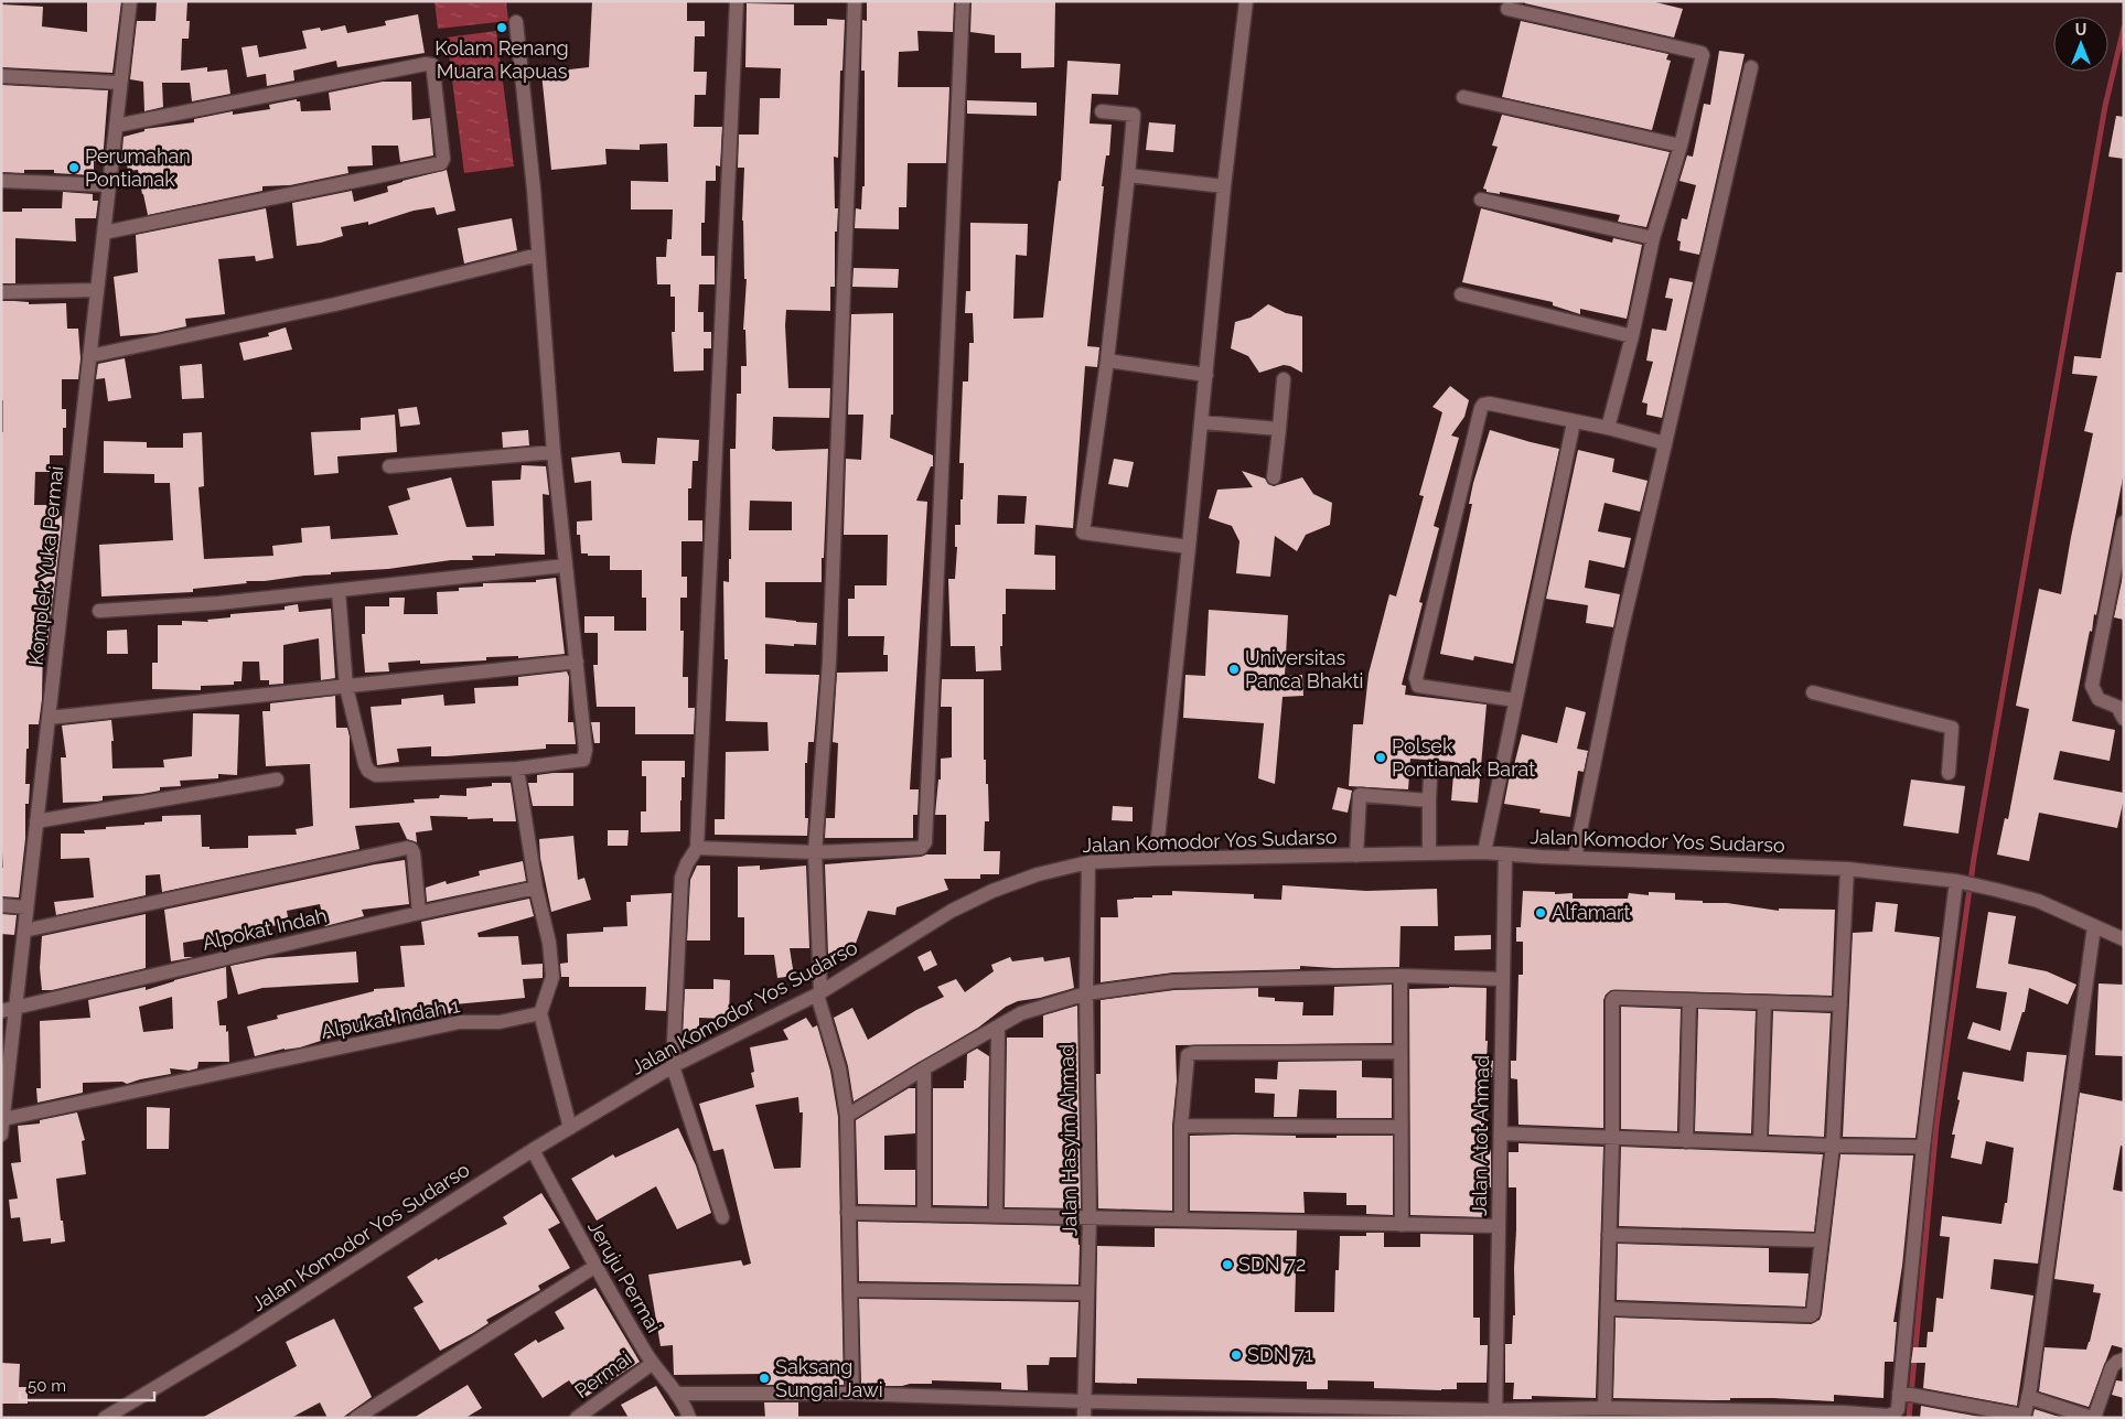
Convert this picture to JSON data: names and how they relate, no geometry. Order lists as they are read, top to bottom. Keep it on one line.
{"streets":{"street":["Komplek Yuka Permai","Jalan Komodor Yos Sudarso","Alpokat Indah","Alpukat Indah 1","Jalan Atot Ahmad","Jalan Hasyim Ahmad","Jeruju Permai","Permai"]},"crossings":[["Komplek Yuka Permai","Alpokat Indah"],["Komplek Yuka Permai","Alpukat Indah 1"],["Jalan Komodor Yos Sudarso","Jalan Atot Ahmad"],["Jalan Komodor Yos Sudarso","Jalan Hasyim Ahmad"],["Jalan Komodor Yos Sudarso","Jeruju Permai"],["Jeruju Permai","Permai"]],"places":["Kolam Renang Muara Kapuas","Perumahan Pontianak","Universitas Panca Bhakti","Polsek Pontianak Barat","Alfamart","SDN 72","SDN 71","Saksang Sungai Jawi"],"scale_bar":"50 m","north":"top"}
